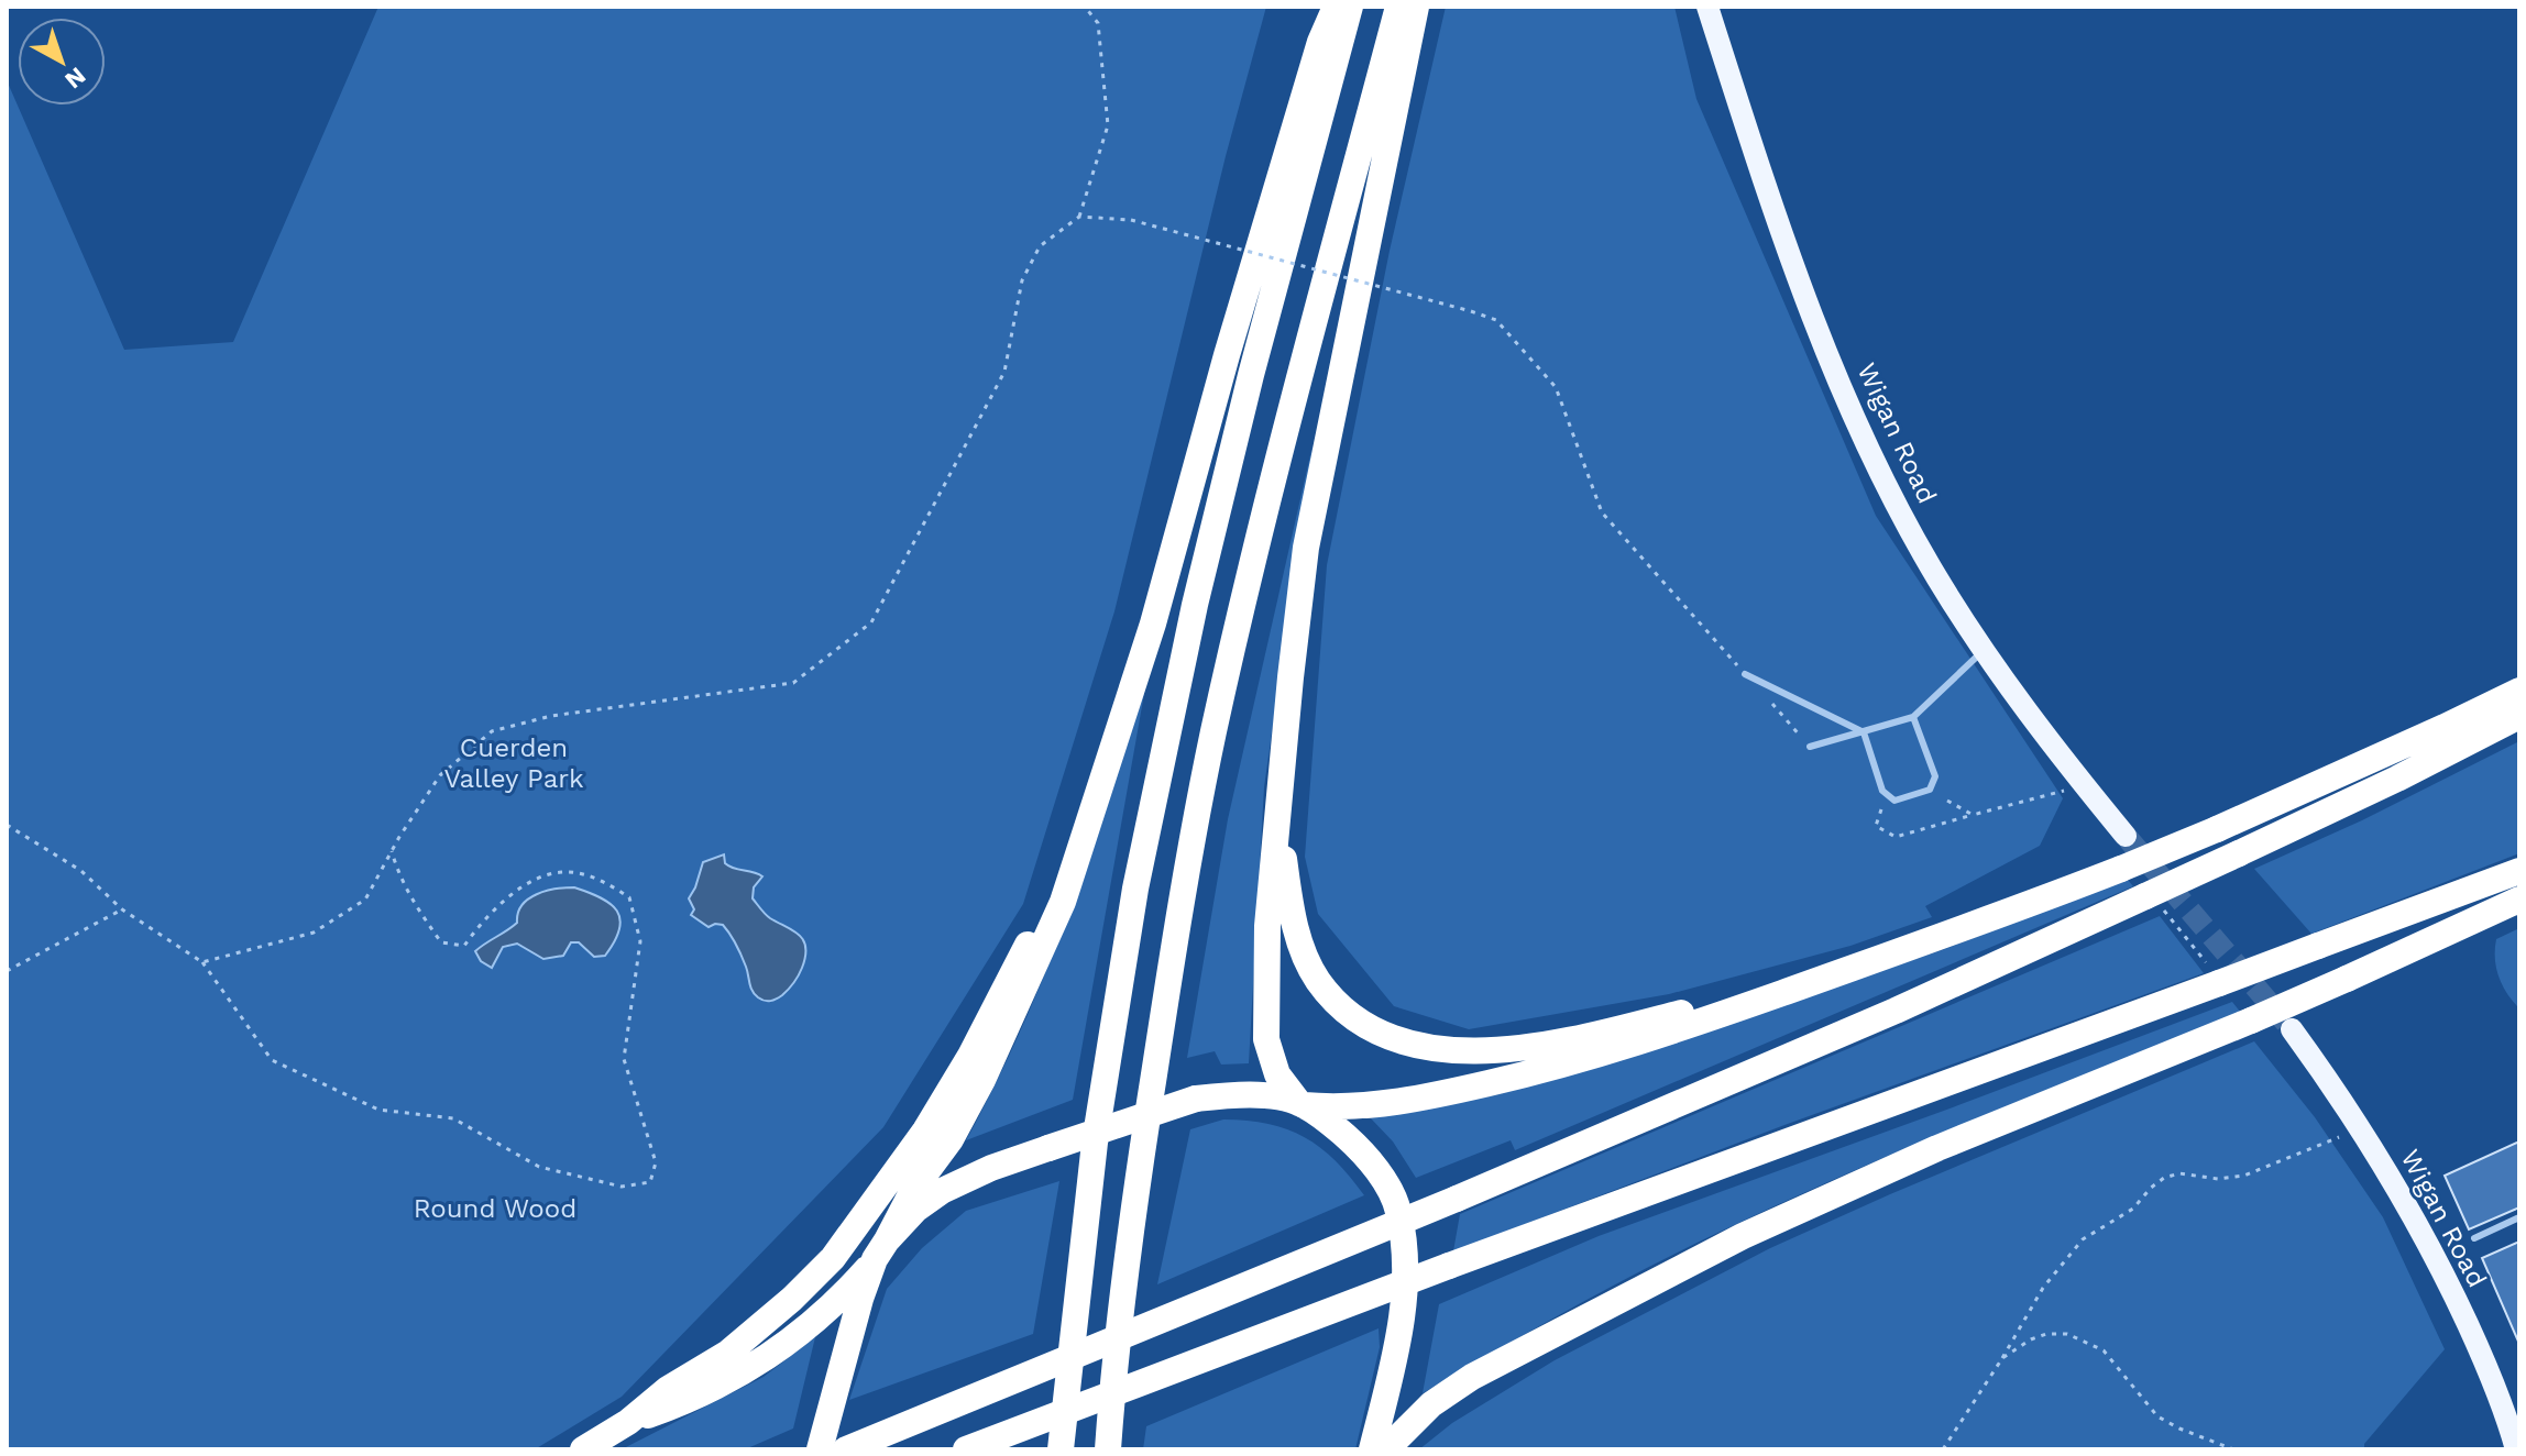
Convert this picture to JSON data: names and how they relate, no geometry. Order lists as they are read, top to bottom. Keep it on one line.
{"streets":{"main road":["Wigan Road"]},"parks":["Cuerden Valley Park","Round Wood"],"north":"bottom right"}
